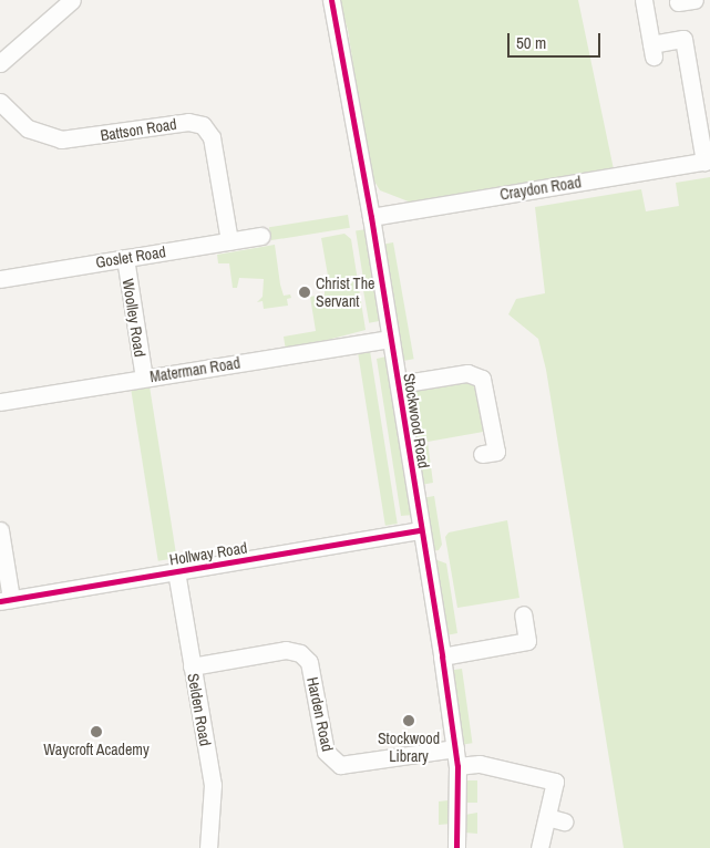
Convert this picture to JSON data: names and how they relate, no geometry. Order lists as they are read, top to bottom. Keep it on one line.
{"streets":{"street":["Battson Road","Craydon Road","Goslet Road","Woolley Road","Materman Road","Stockwood Road","Hollway Road","Selden Road","Harden Road"]},"crossings":[["Battson Road","Goslet Road"],["Craydon Road","Stockwood Road"],["Goslet Road","Woolley Road"],["Woolley Road","Materman Road"],["Materman Road","Stockwood Road"],["Stockwood Road","Hollway Road"],["Stockwood Road","Harden Road"],["Hollway Road","Selden Road"],["Selden Road","Harden Road"]],"places":["Christ The Servant","Stockwood Library","Waycroft Academy"],"scale_bar":"50 m"}
